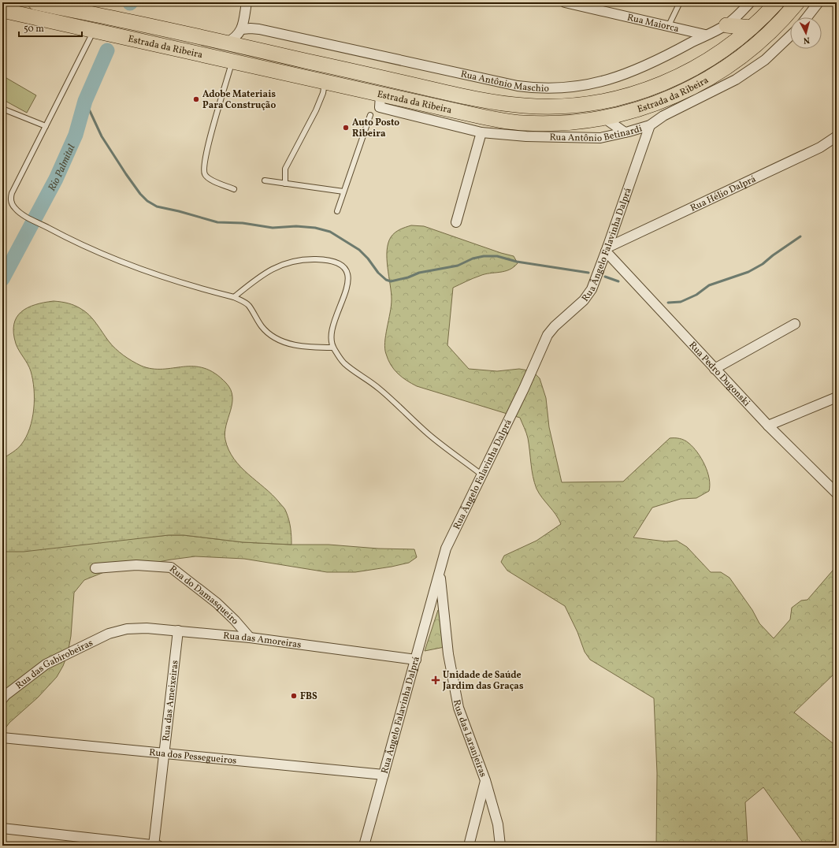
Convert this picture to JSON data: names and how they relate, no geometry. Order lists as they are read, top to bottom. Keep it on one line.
{"streets":{"main road":["Estrada da Ribeira"],"street":["Rua Maiorca","Rua Antônio Maschio","Rua Antônio Betinardi","Rua Hélio Dalprá","Rua Ângelo Falavinha Dalprá","Rua Pedro Dugonski","Rua do Damasqueiro","Rua das Amoreiras","Rua das Gabirobeiras","Rua das Ameixeiras","Rua das Laranjeiras","Rua dos Pessegueiros"]},"crossings":[["Rua Maiorca","Rua Antônio Maschio"],["Estrada da Ribeira","Rua Antônio Betinardi"],["Rua Antônio Betinardi","Rua Ângelo Falavinha Dalprá"],["Rua Hélio Dalprá","Rua Ângelo Falavinha Dalprá"],["Rua Hélio Dalprá","Rua Pedro Dugonski"],["Rua Ângelo Falavinha Dalprá","Rua Pedro Dugonski"],["Rua Ângelo Falavinha Dalprá","Rua das Amoreiras"],["Rua Ângelo Falavinha Dalprá","Rua das Laranjeiras"],["Rua Ângelo Falavinha Dalprá","Rua dos Pessegueiros"],["Rua do Damasqueiro","Rua das Amoreiras"],["Rua das Amoreiras","Rua das Gabirobeiras"],["Rua das Amoreiras","Rua das Ameixeiras"],["Rua das Ameixeiras","Rua dos Pessegueiros"]],"water":["Rio Palmital"],"places":{"other":["Adobe Materiais Para Construção","Auto Posto Ribeira","FBS"],"health":["Unidade de Saúde Jardim das Graças"]},"scale_bar":"50 m","north":"bottom"}
